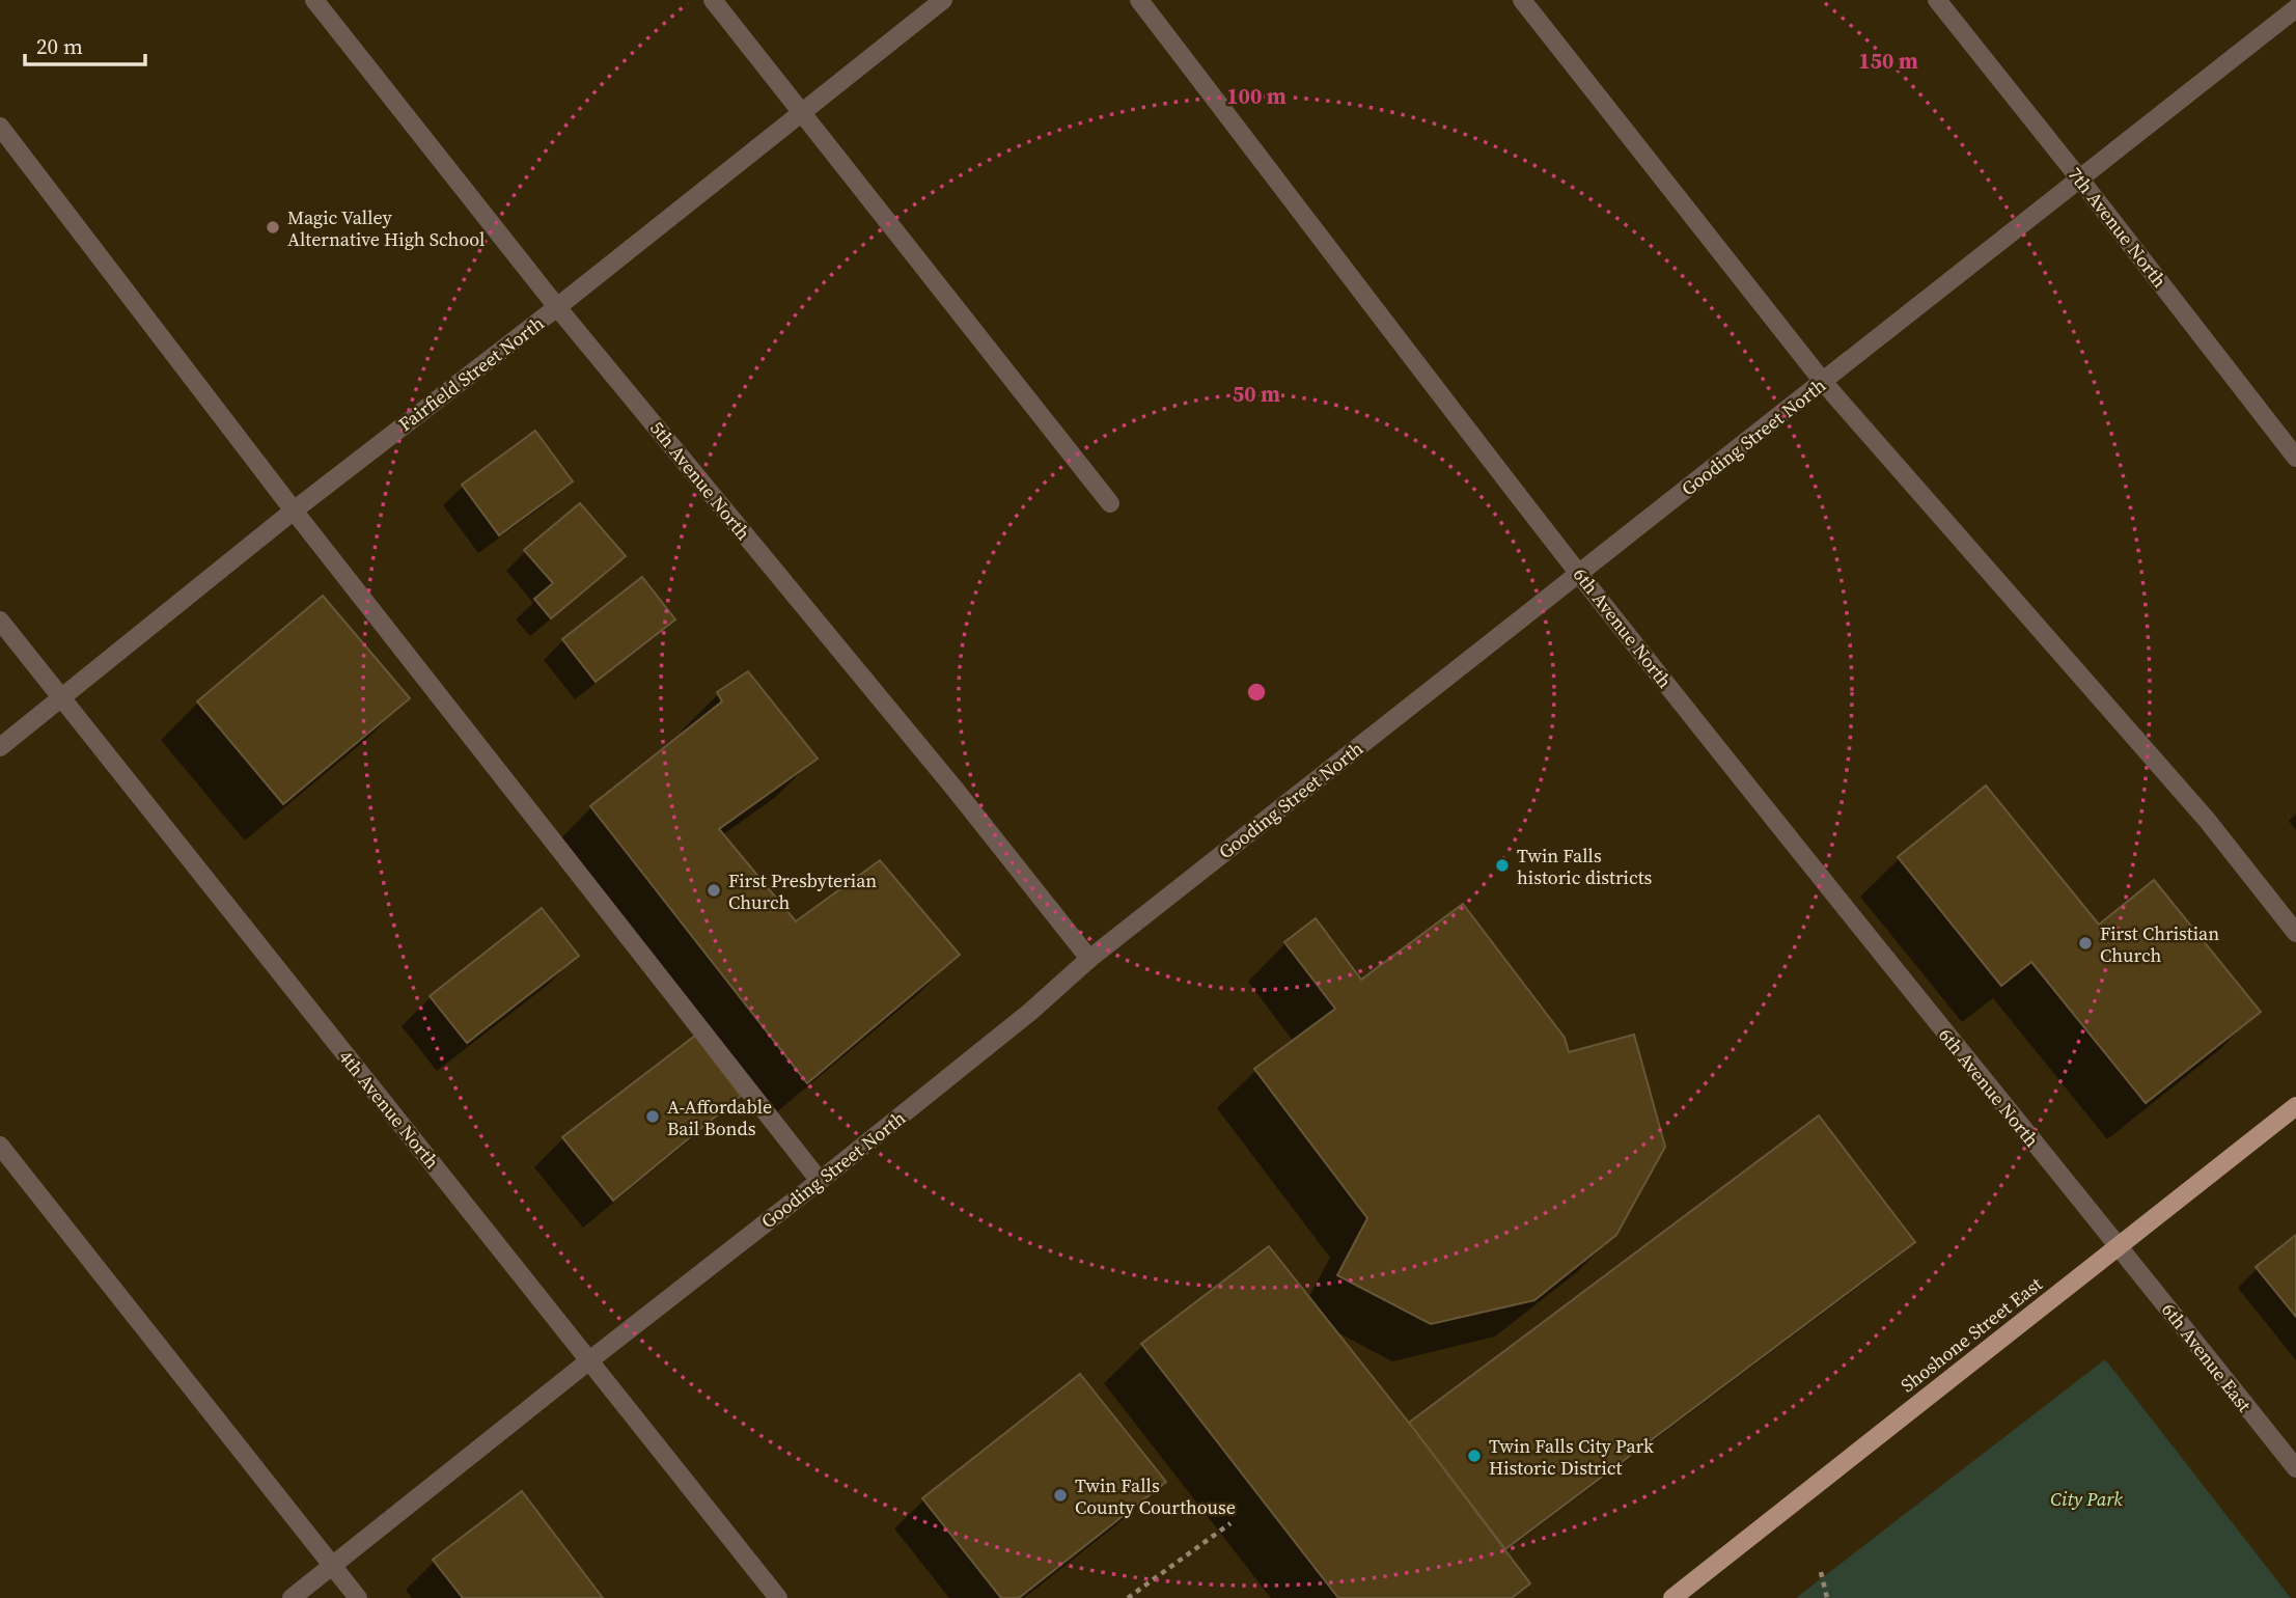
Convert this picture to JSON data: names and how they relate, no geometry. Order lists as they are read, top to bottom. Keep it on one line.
{"streets":{"main road":["Shoshone Street East"],"street":["7th Avenue North","Fairfield Street North","Gooding Street North","5th Avenue North","6th Avenue North","4th Avenue North","6th Avenue East"]},"crossings":[["7th Avenue North","Gooding Street North"],["Fairfield Street North","5th Avenue North"],["Fairfield Street North","4th Avenue North"],["Gooding Street North","5th Avenue North"],["Gooding Street North","6th Avenue North"],["Gooding Street North","4th Avenue North"],["6th Avenue North","Shoshone Street East"],["6th Avenue North","6th Avenue East"],["Shoshone Street East","6th Avenue East"]],"parks":["City Park"],"places":["Magic Valley Alternative High School","Twin Falls historic districts","First Presbyterian Church","First Christian Church","A-Affordable Bail Bonds","Twin Falls City Park Historic District","Twin Falls County Courthouse"],"scale_bar":"20 m","rings":["150 m","100 m","50 m"]}
